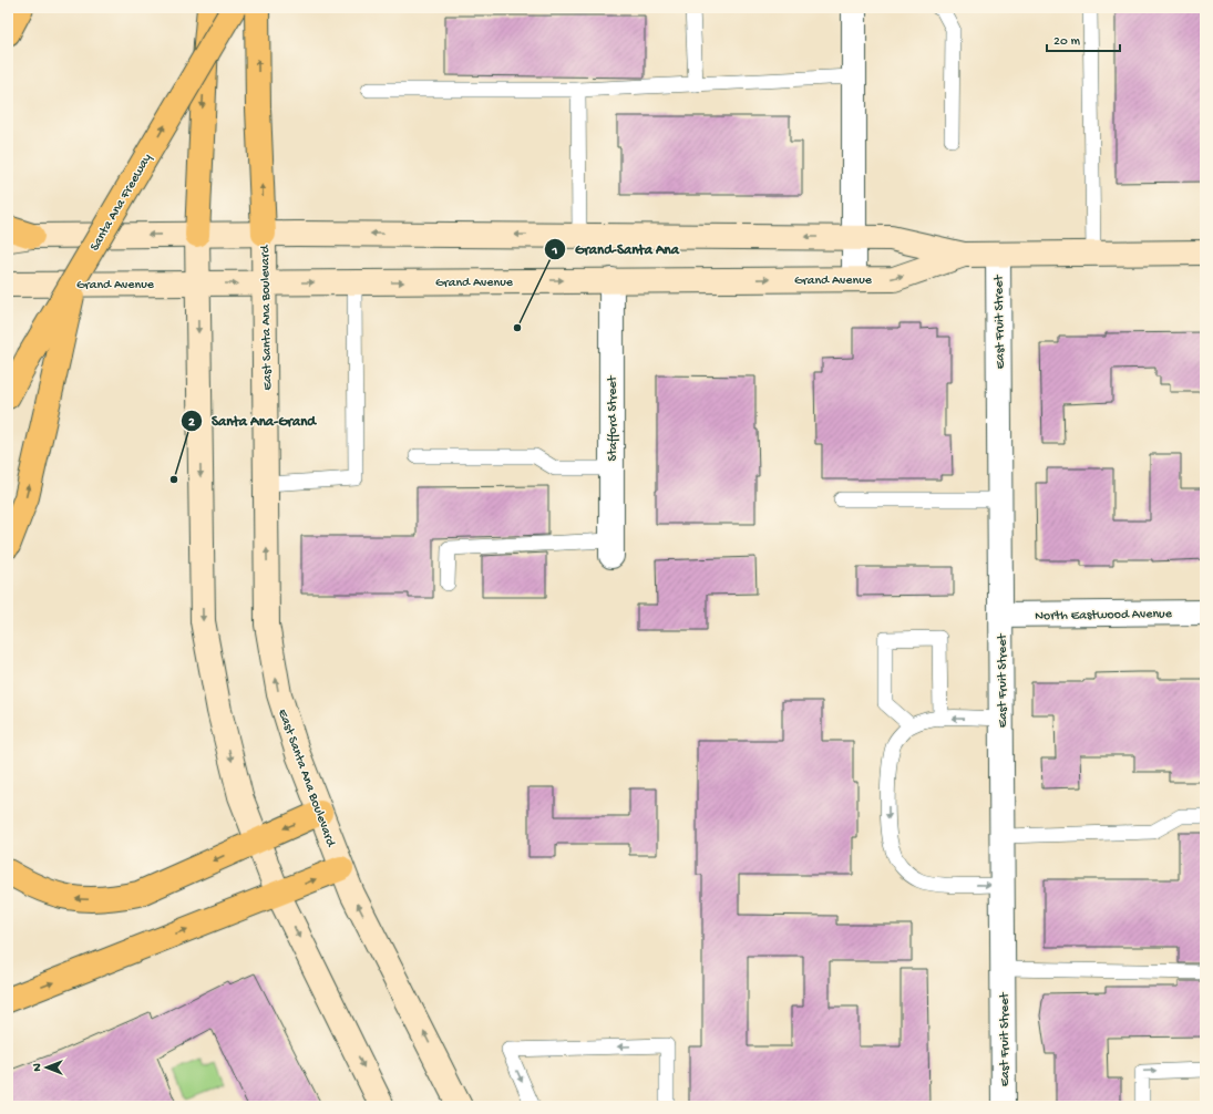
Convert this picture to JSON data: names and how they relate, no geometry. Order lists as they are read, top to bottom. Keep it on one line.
{"streets":{"highway":["Santa Ana Freeway"],"main road":["Grand Avenue","East Santa Ana Boulevard"],"street":["East Fruit Street","Stafford Street","North Eastwood Avenue"]},"crossings":[["Grand Avenue","East Santa Ana Boulevard"],["Grand Avenue","East Fruit Street"],["Grand Avenue","Stafford Street"],["East Fruit Street","North Eastwood Avenue"]],"one_way":["Santa Ana Freeway"],"places":["Grand-Santa Ana","Santa Ana-Grand"],"scale_bar":"20 m","north":"left"}
